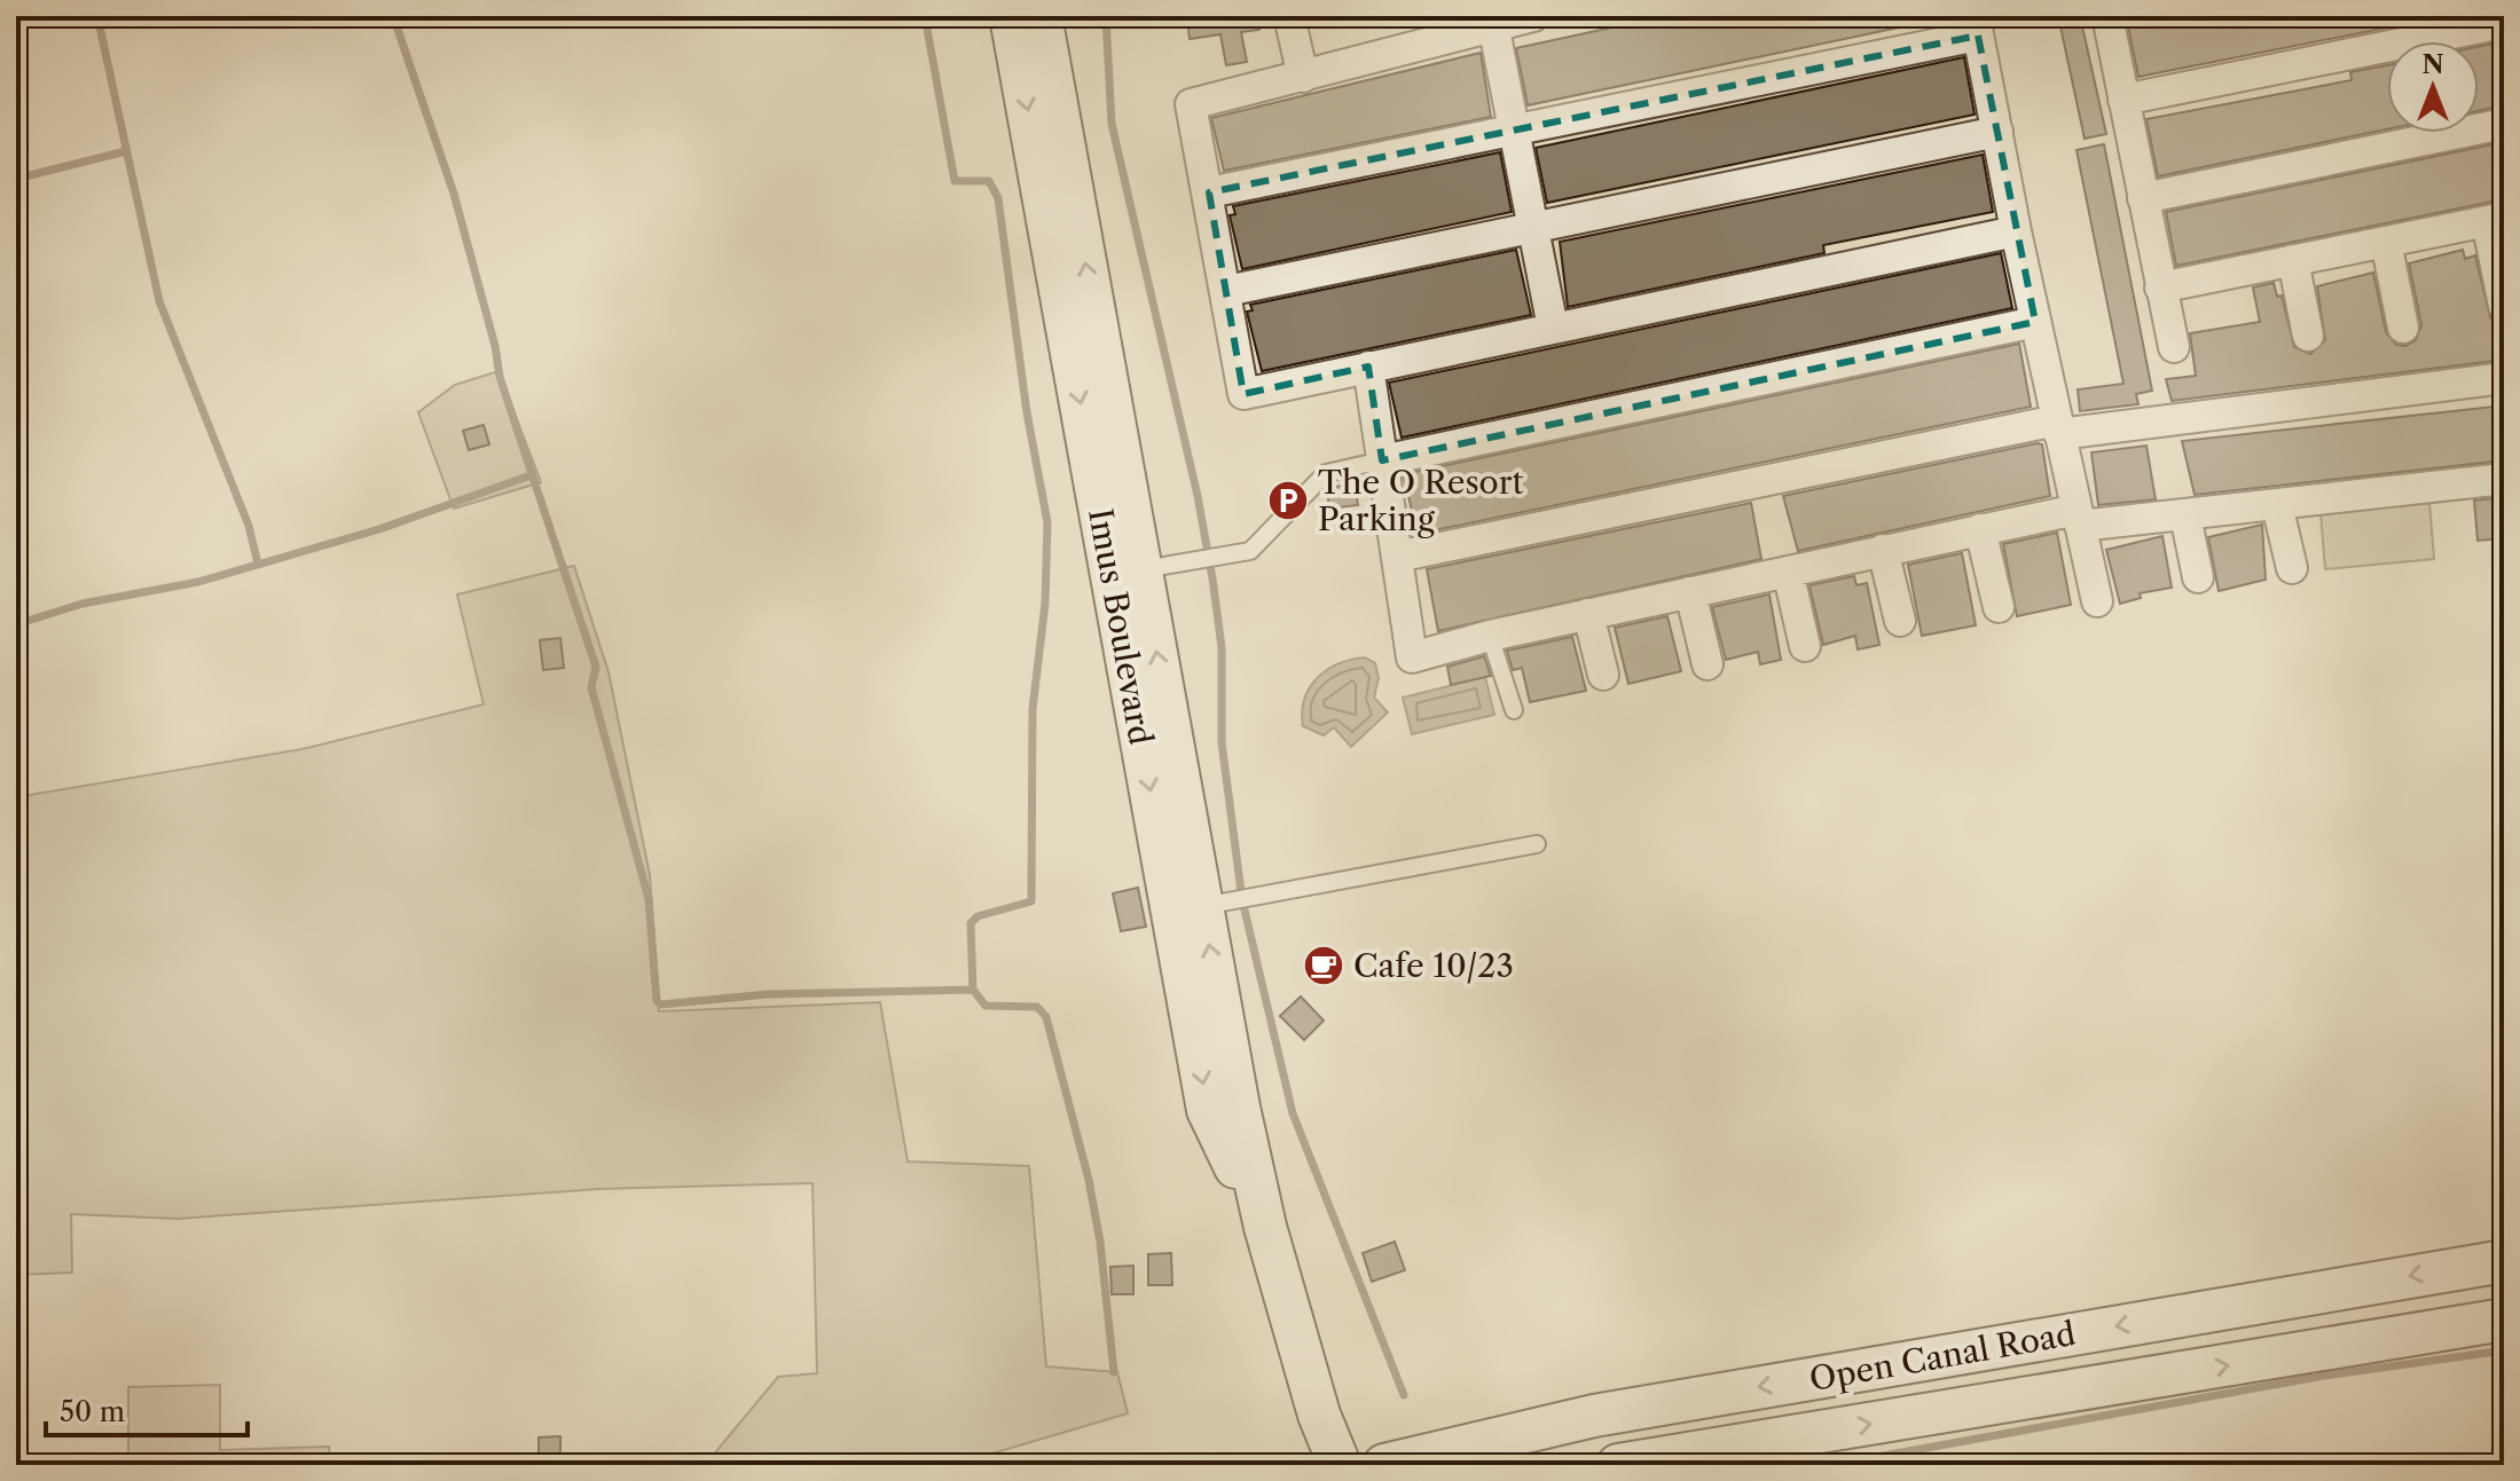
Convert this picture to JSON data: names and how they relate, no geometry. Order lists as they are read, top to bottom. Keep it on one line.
{"streets":{"main road":["Imus Boulevard","Open Canal Road"]},"places":{"parking":["The O Resort Parking"],"cafe":["Cafe 10/23"]},"scale_bar":"50 m","north":"top"}
